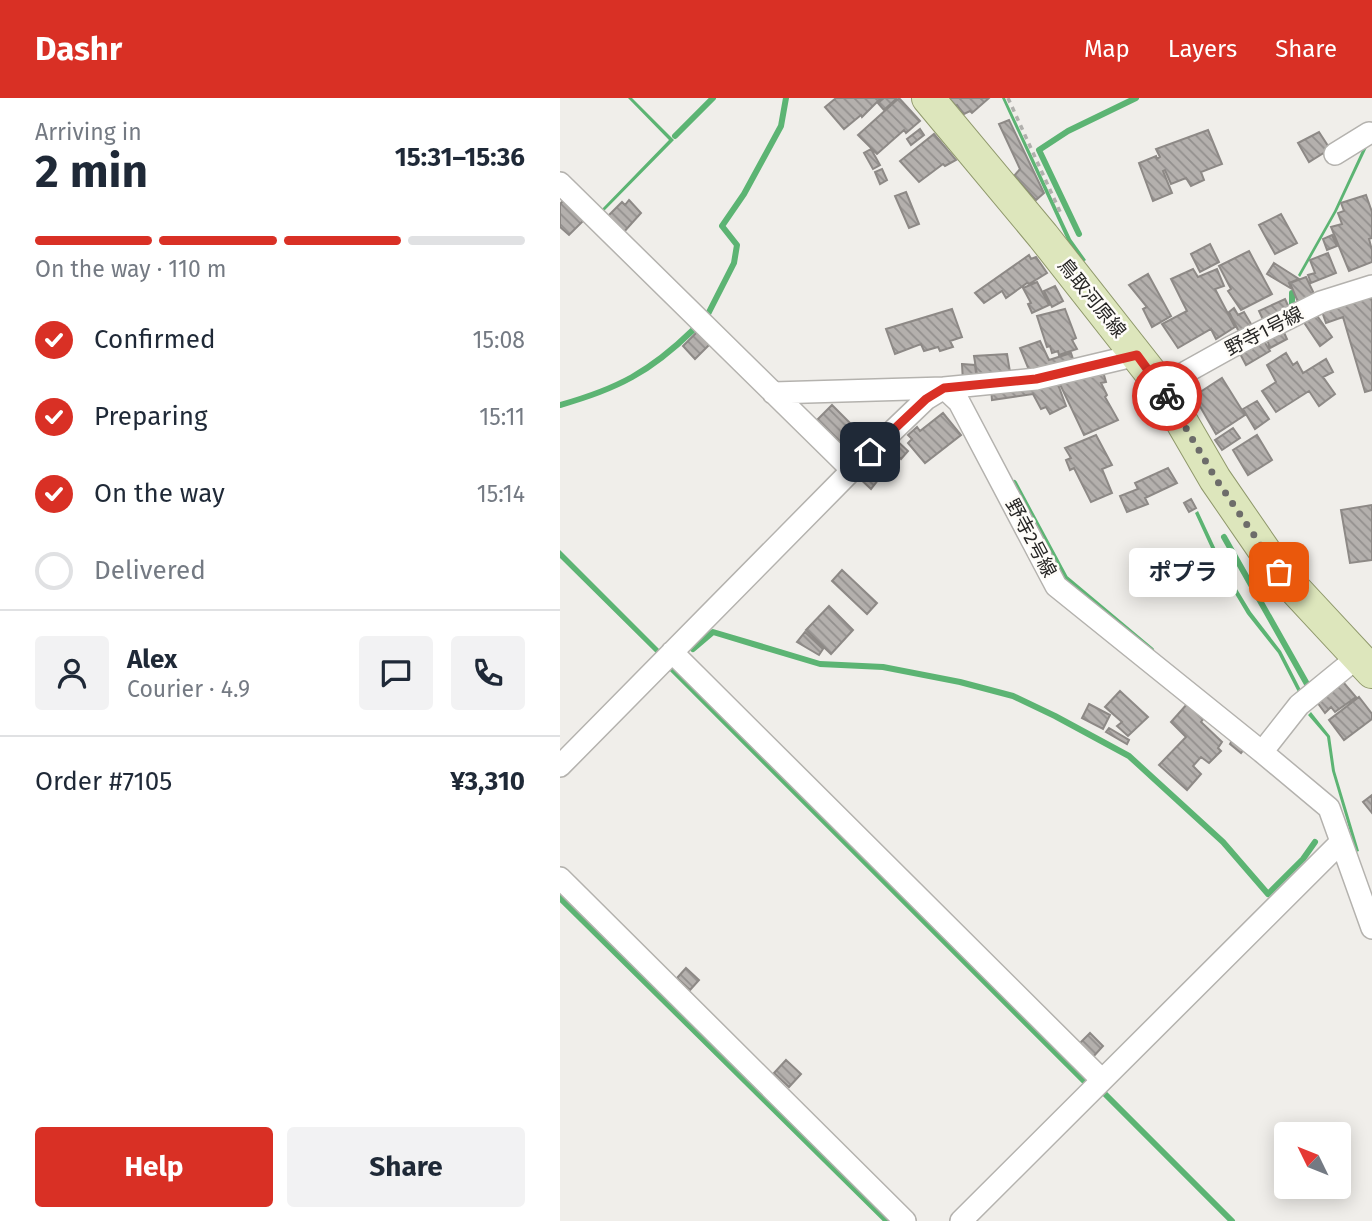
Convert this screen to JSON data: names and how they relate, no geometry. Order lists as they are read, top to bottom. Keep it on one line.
{"streets":{"main road":["鳥取河原線"],"street":["野寺1号線","野寺2号線"]},"crossings":[["鳥取河原線","野寺1号線"]],"places":["ポプラ"],"north":"top left","page":{"header":"Dashr","nav":["Map","Layers","Share"],"heading":["2 min","Arriving in","15:31–15:36"],"panel":["Alex","Courier · 4.9","Order #7105","¥3,310"],"bar":"On the way · 110 m","list":[["Confirmed","15:08"],["Preparing","15:11"],["On the way","15:14"],"Delivered"],"bubble":"ポプラ","buttons":["Help","Share"]}}
